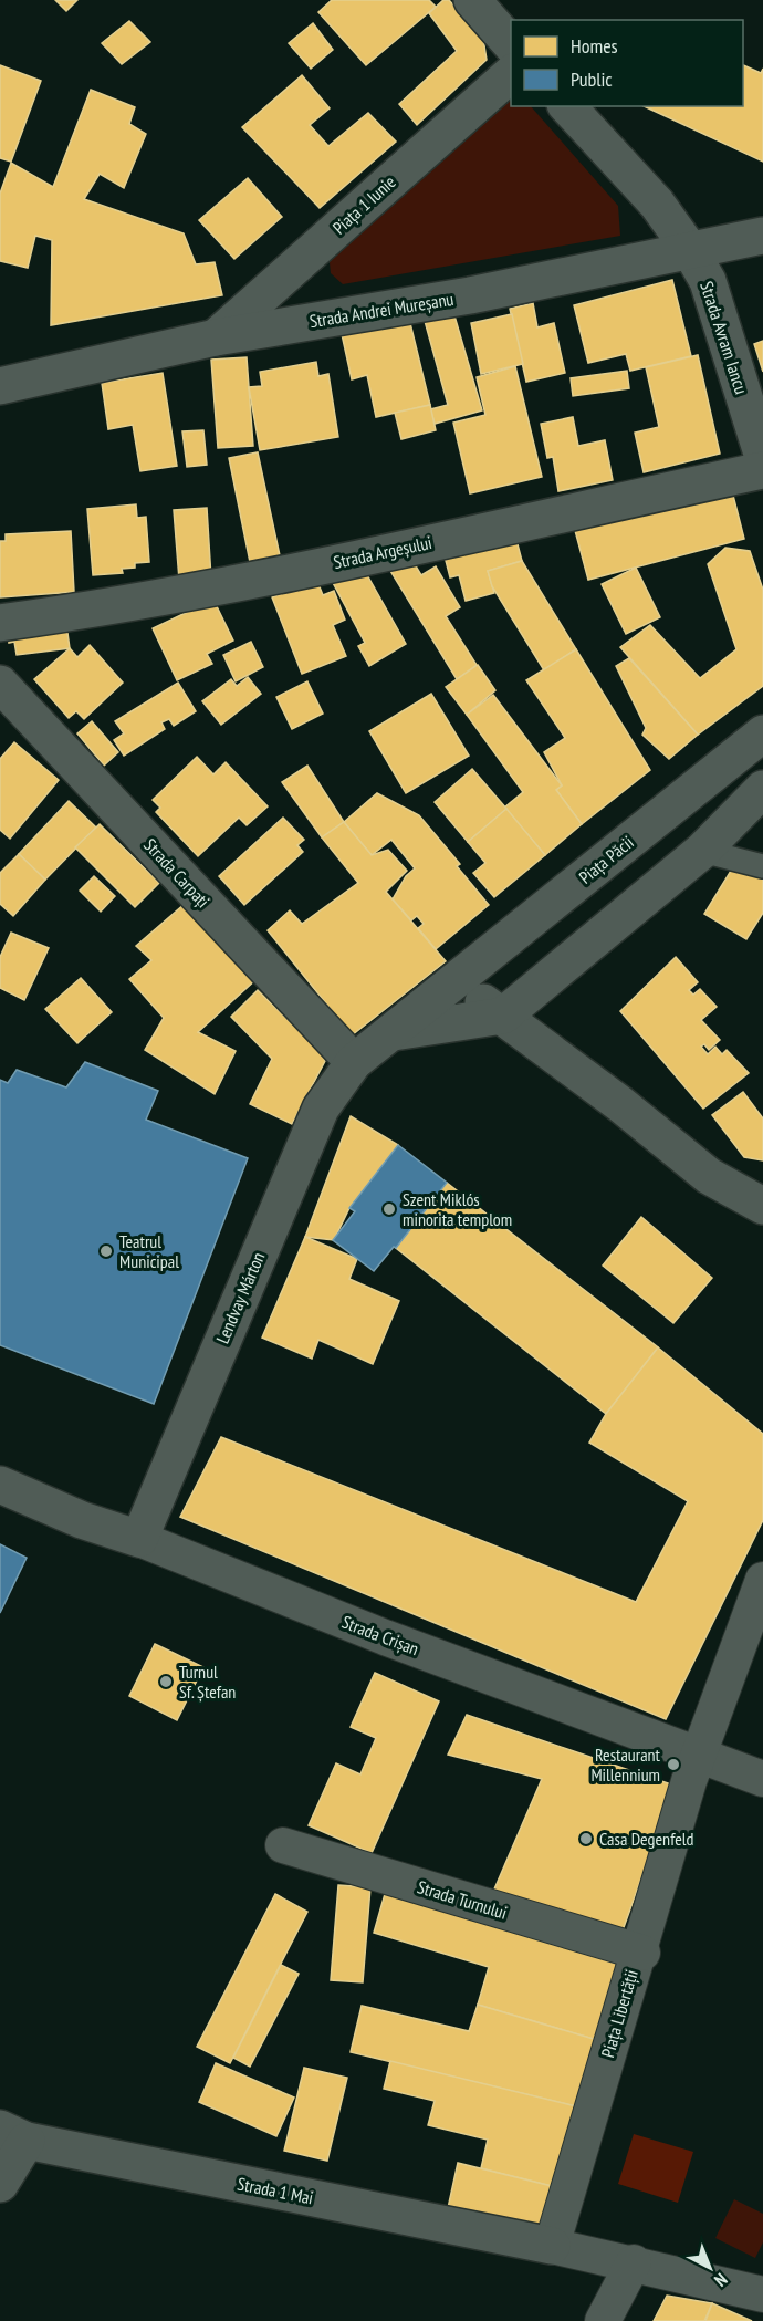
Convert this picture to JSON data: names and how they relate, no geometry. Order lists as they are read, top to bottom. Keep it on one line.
{"streets":{"street":["Piața 1 Iunie","Strada Andrei Mureșanu","Strada Avram Iancu","Strada Argeșului","Piața Păcii","Strada Carpați","Lendvay Márton","Strada Crișan","Strada Turnului","Piața Libertății","Strada 1 Mai"]},"crossings":[["Piața 1 Iunie","Strada Andrei Mureșanu"],["Strada Andrei Mureșanu","Strada Avram Iancu"],["Piața Păcii","Lendvay Márton"],["Strada Carpați","Lendvay Márton"],["Lendvay Márton","Strada Crișan"],["Strada Crișan","Piața Libertății"],["Strada Turnului","Piața Libertății"],["Piața Libertății","Strada 1 Mai"]],"places":["Szent Miklós minorita templom","Teatrul Municipal","Turnul Sf. Ștefan","Restaurant Millennium","Casa Degenfeld"],"legend":["Homes","Public"],"north":"bottom right"}
